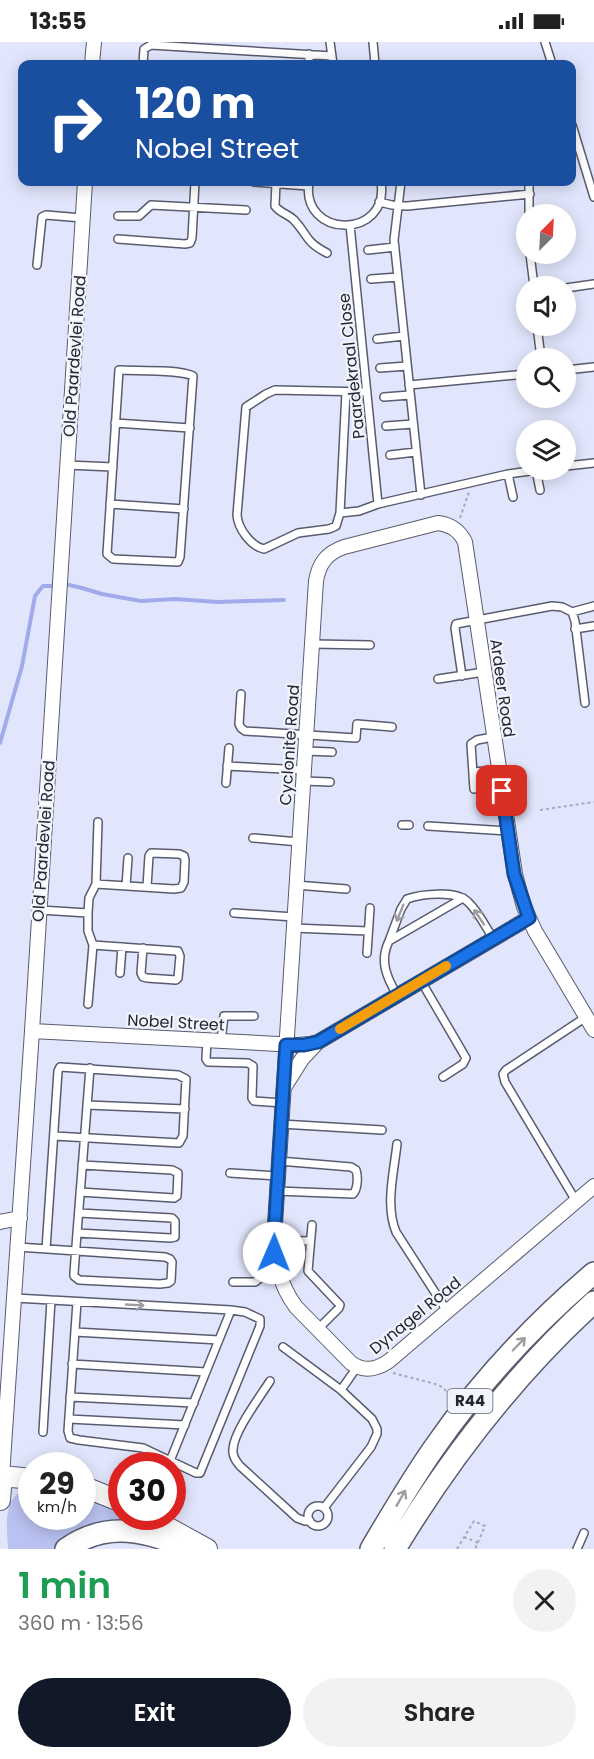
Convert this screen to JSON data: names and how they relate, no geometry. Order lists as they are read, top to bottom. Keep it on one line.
{"streets":{"main road":["R44"],"street":["Old Paardevlei Road","Ardeer Road","Cyclonite Road","Nobel Street","Dynagel Road"],"lane":["Paardekraal Close"]},"crossings":[["Old Paardevlei Road","Nobel Street"],["Ardeer Road","Cyclonite Road"],["Ardeer Road","Nobel Street"],["Cyclonite Road","Nobel Street"],["Cyclonite Road","Dynagel Road"],["Nobel Street","Dynagel Road"]],"north":"top right","page":{"status":"13:55","turn":["120 m","Nobel Street"],"speed":"29 km/h","limit":"30","heading":["1 min","360 m · 13:56"],"buttons":["Exit","Share"]}}
